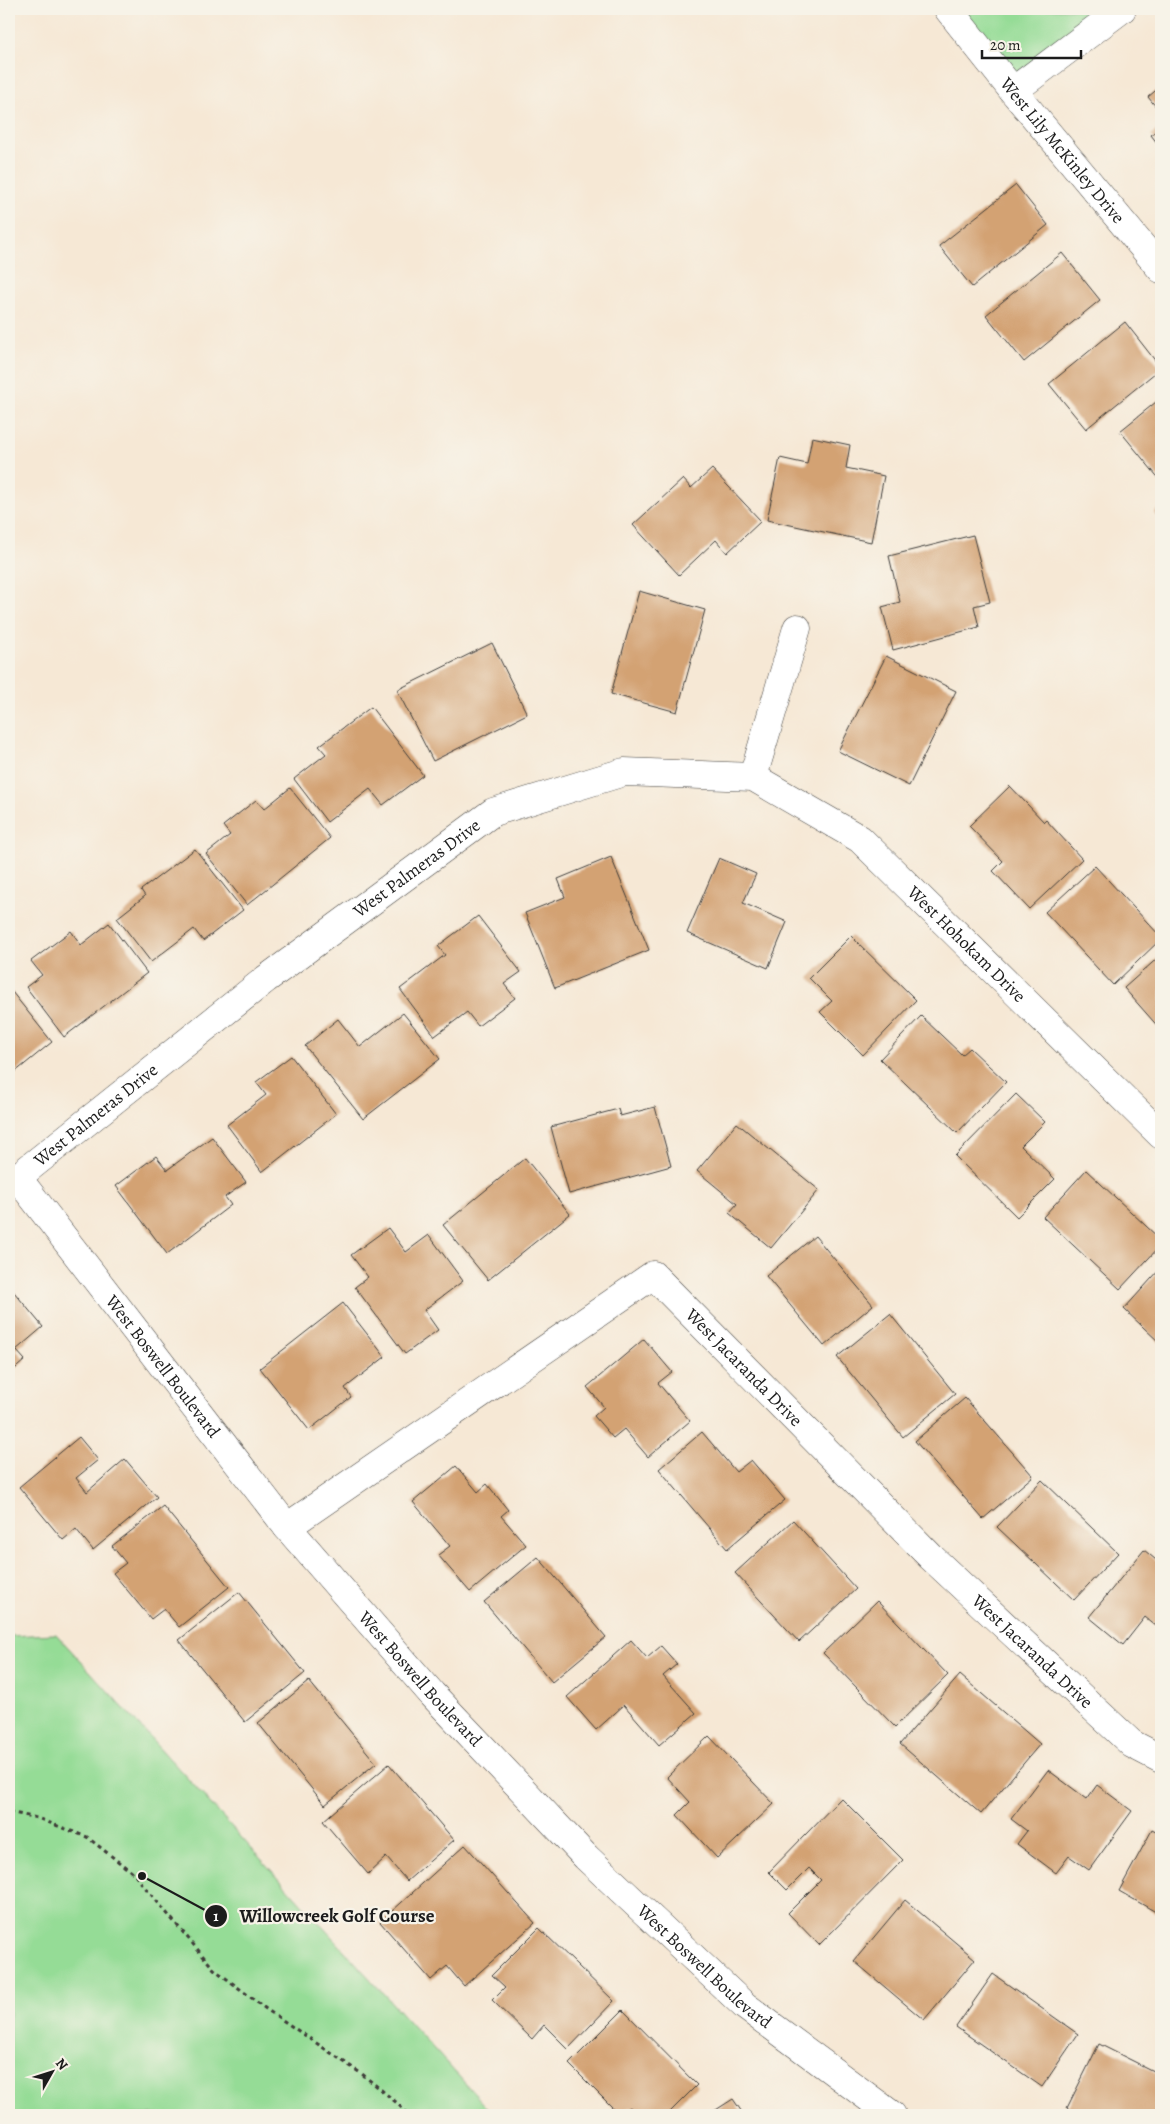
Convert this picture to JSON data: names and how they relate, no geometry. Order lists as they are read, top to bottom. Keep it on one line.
{"streets":{"street":["West Lily McKinley Drive","West Palmeras Drive","West Hohokam Drive","West Boswell Boulevard","West Jacaranda Drive"]},"crossings":[["West Palmeras Drive","West Hohokam Drive"],["West Palmeras Drive","West Boswell Boulevard"],["West Boswell Boulevard","West Jacaranda Drive"]],"places":["Willowcreek Golf Course"],"scale_bar":"20 m","north":"top right"}
